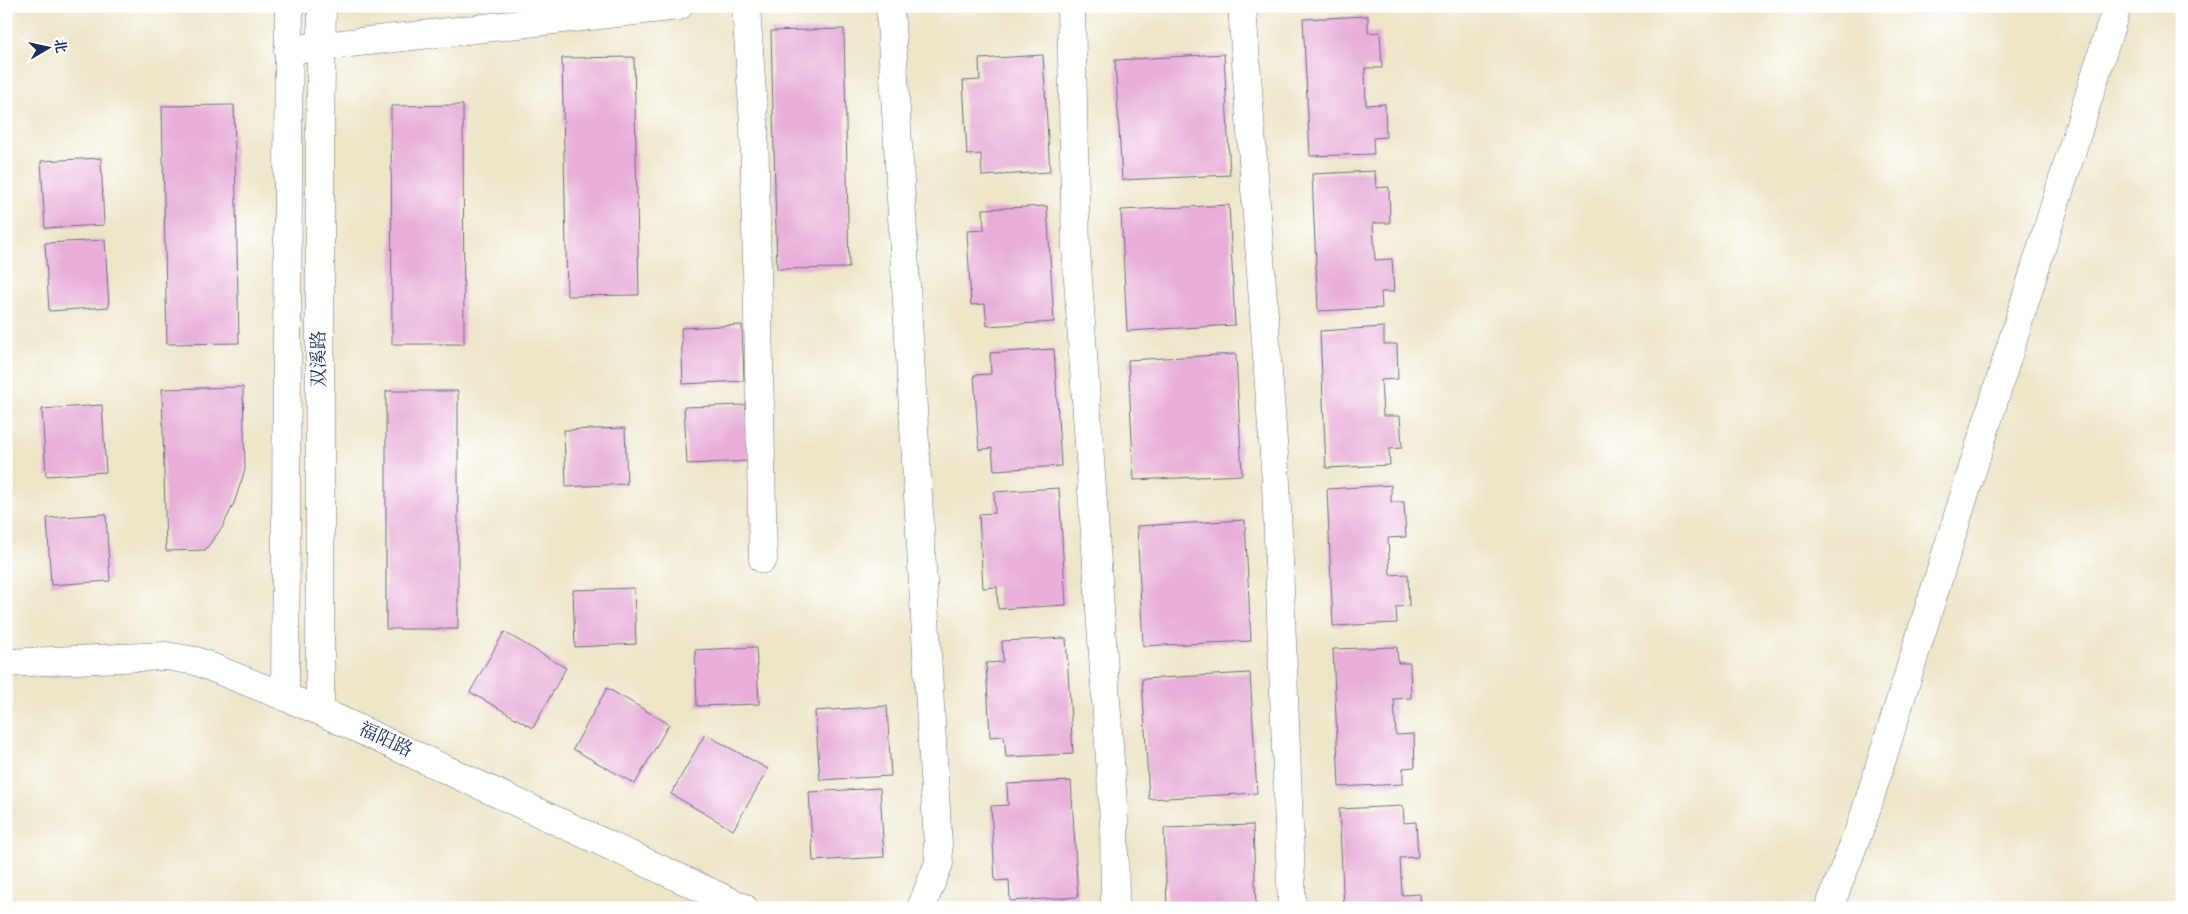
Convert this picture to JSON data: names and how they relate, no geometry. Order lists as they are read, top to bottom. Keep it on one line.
{"streets":{"street":["双溪路","福阳路"]},"crossings":[["双溪路","福阳路"]],"north":"right"}
